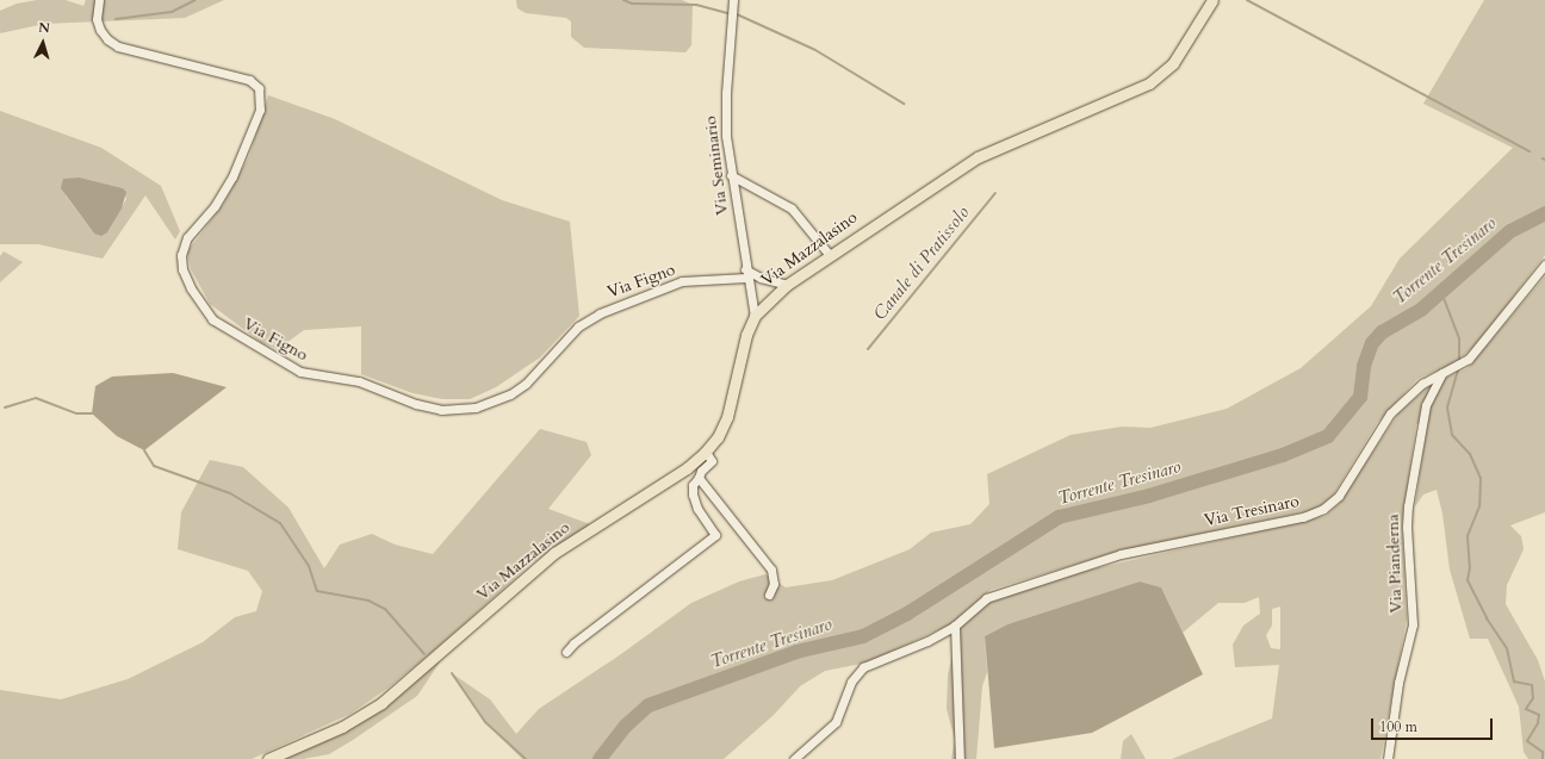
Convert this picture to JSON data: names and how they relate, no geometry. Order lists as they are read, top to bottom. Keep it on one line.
{"streets":{"main road":["Via Mazzalasino"],"street":["Via Seminario","Via Figno","Via Tresinaro","Via Pianderna"]},"crossings":[["Via Seminario","Via Mazzalasino"],["Via Seminario","Via Figno"],["Via Tresinaro","Via Pianderna"]],"water":["Torrente Tresinaro","Canale di Pratissolo"],"scale_bar":"100 m","north":"top"}
